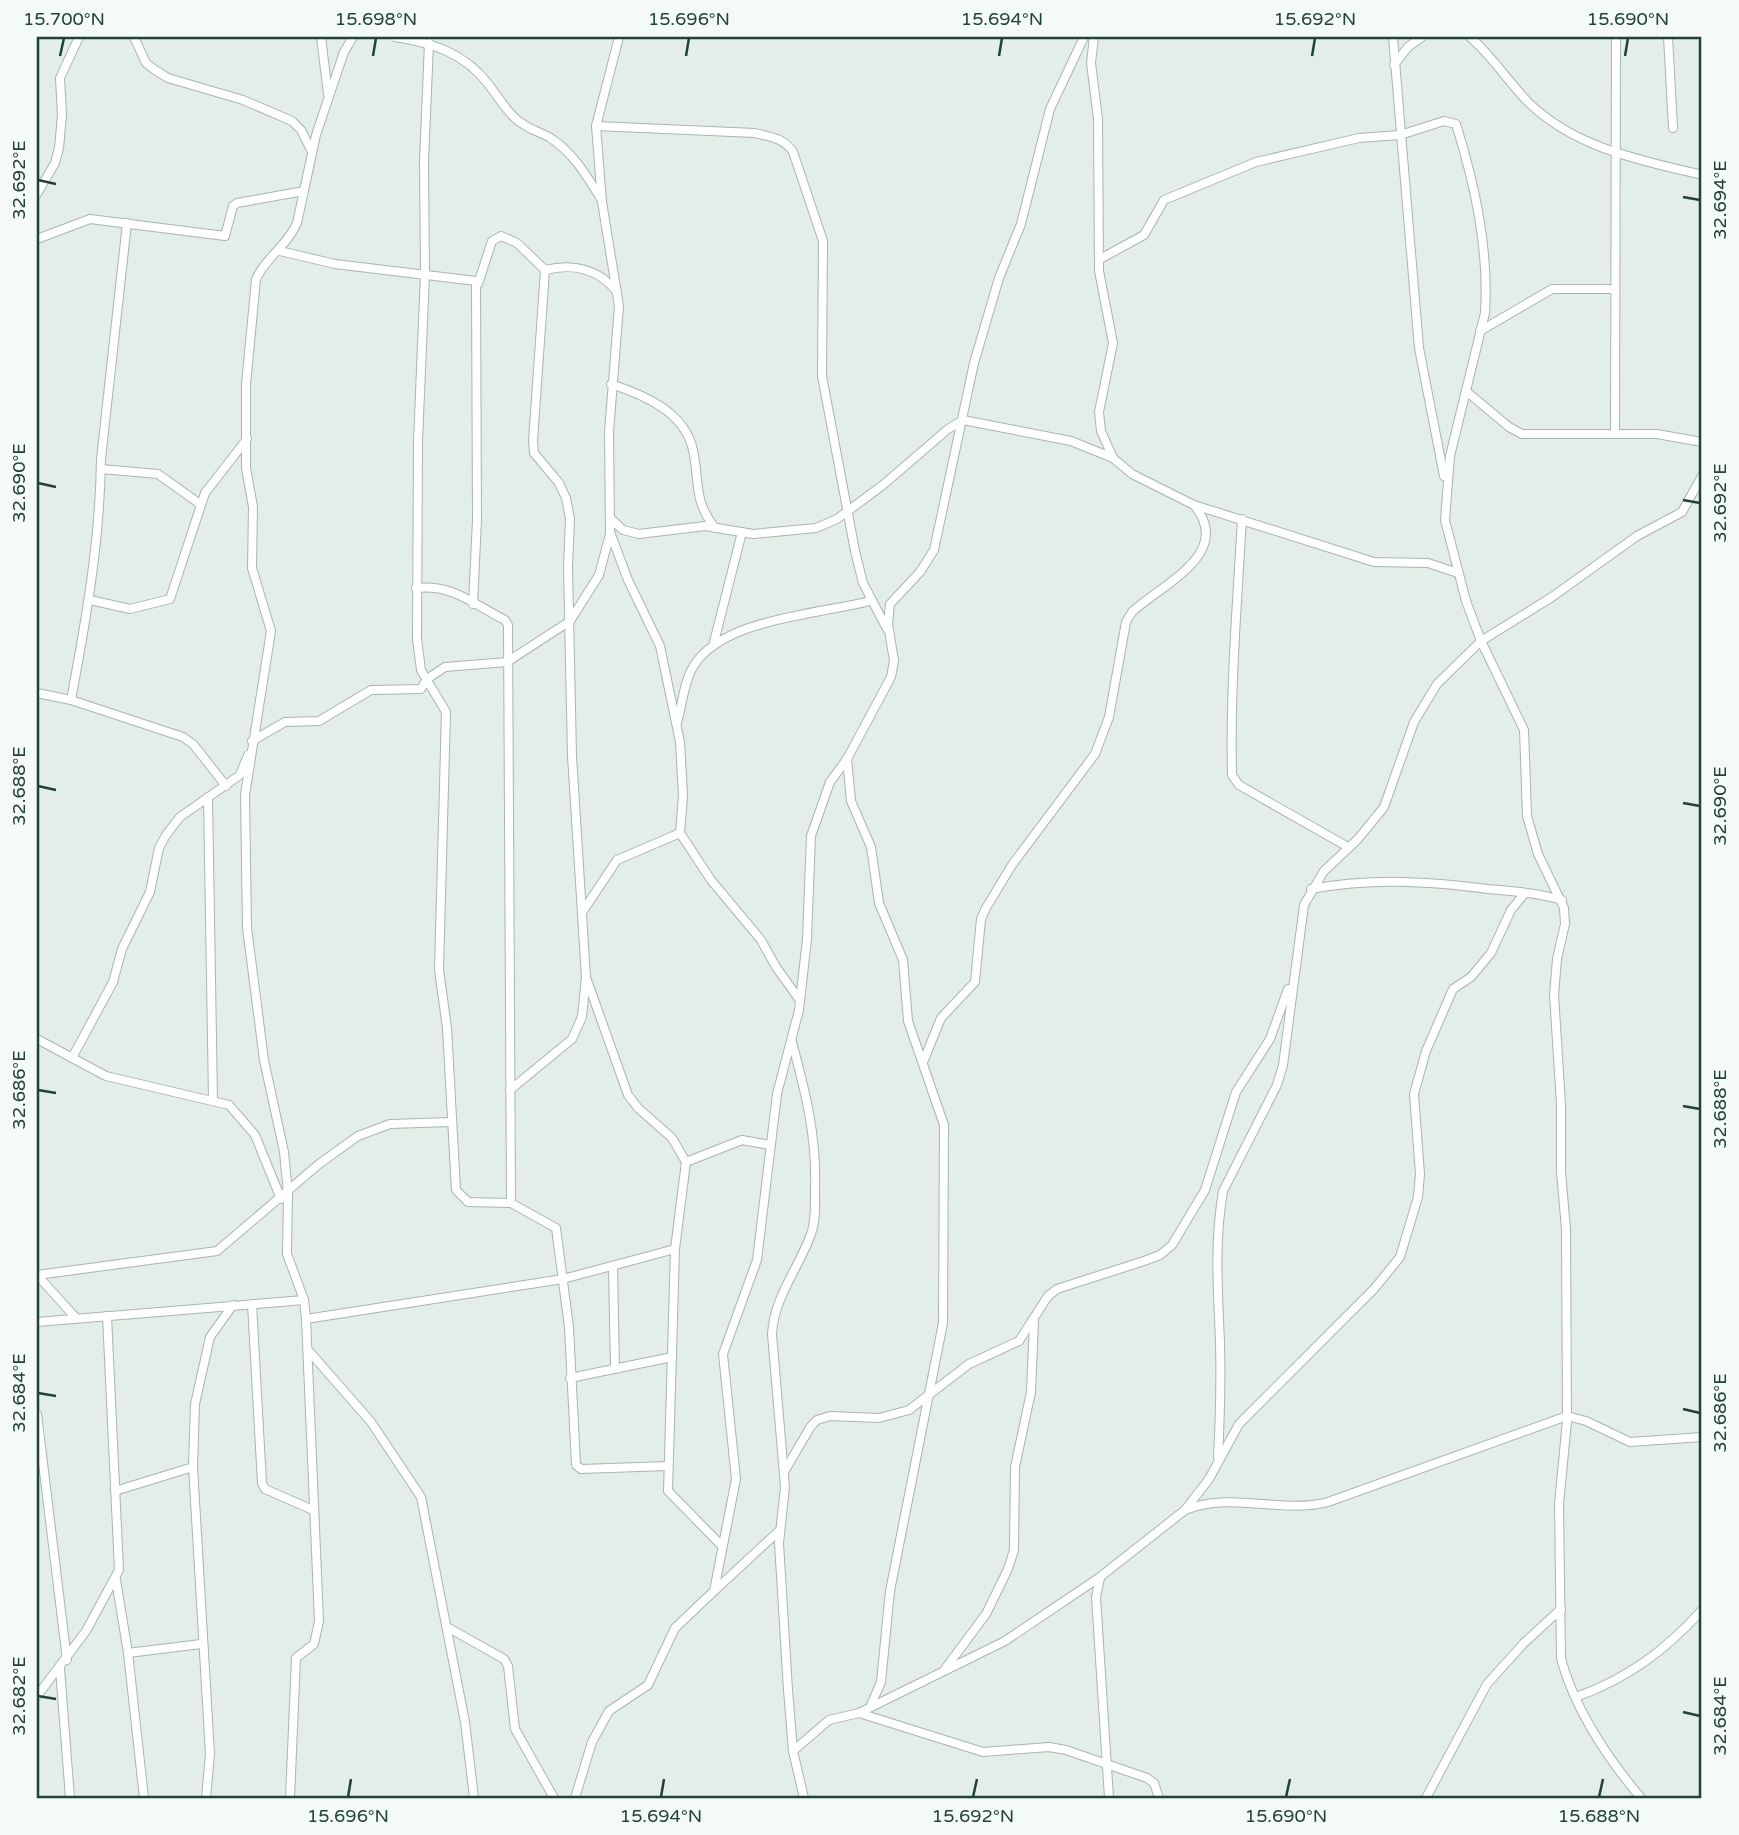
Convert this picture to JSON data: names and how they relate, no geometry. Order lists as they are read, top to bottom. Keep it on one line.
{"coordinates":["15.700°N","15.698°N","15.696°N","15.694°N","15.692°N","15.690°N","32.692°E","32.694°E","32.690°E","32.688°E","32.686°E","32.684°E","32.682°E","15.688°N"]}
